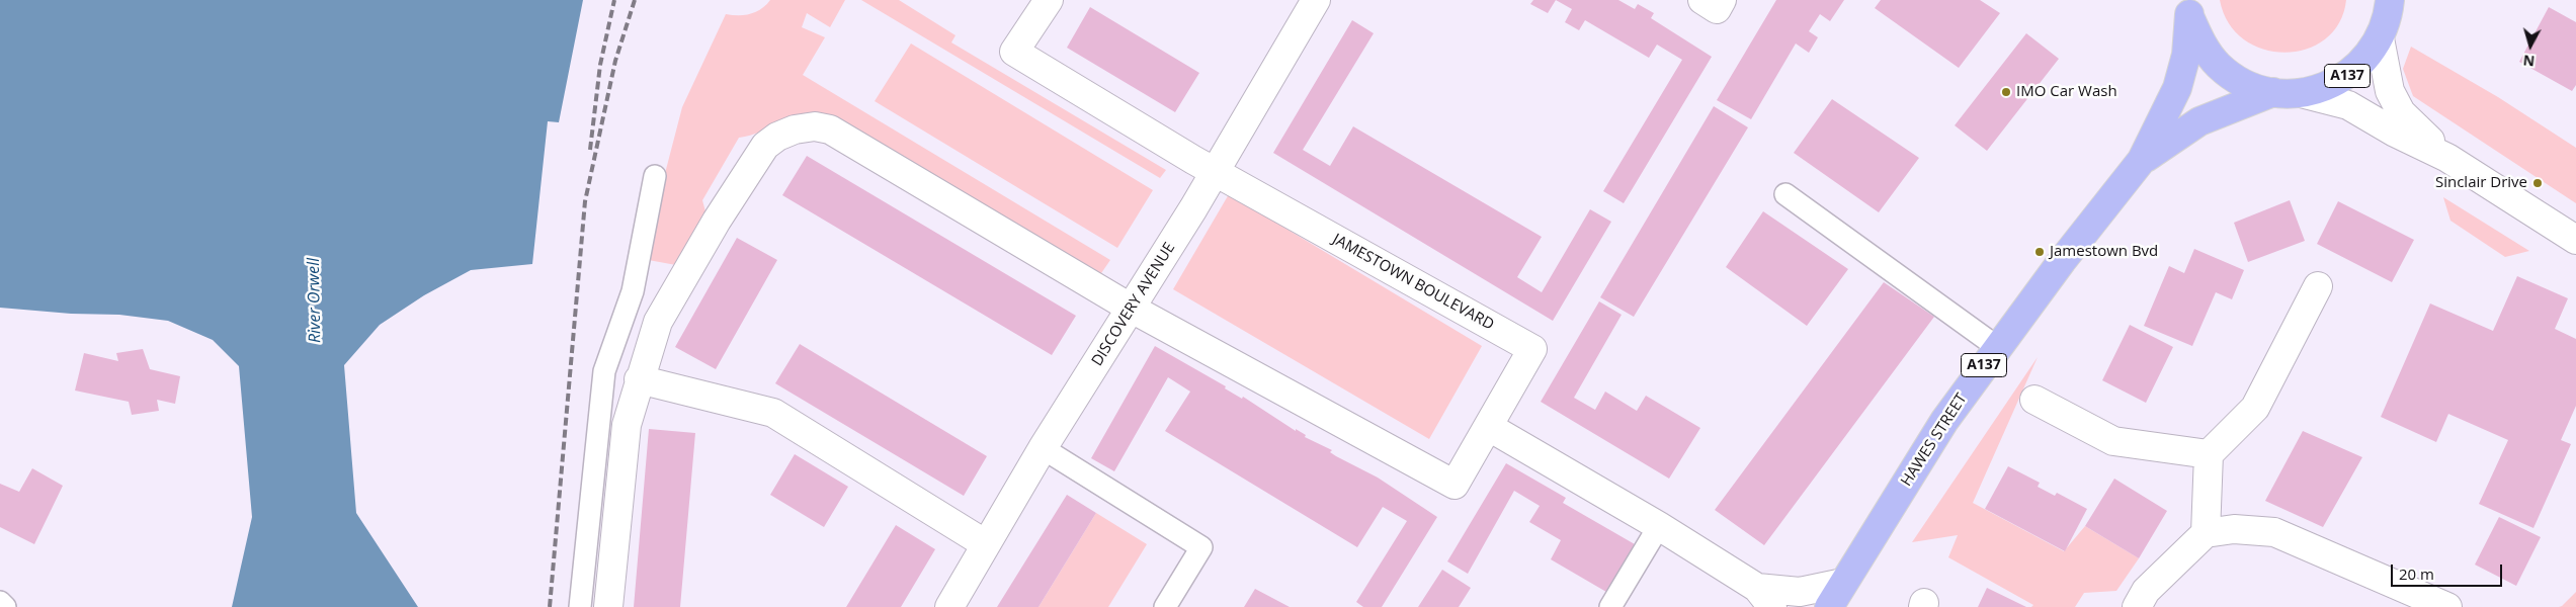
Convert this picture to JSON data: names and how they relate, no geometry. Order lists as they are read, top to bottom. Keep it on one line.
{"streets":{"main road":["A137","HAWES STREET"],"street":["JAMESTOWN BOULEVARD","DISCOVERY AVENUE"]},"crossings":[["A137","HAWES STREET"],["JAMESTOWN BOULEVARD","DISCOVERY AVENUE"]],"water":["River Orwell"],"places":["IMO Car Wash","Sinclair Drive","Jamestown Bvd"],"scale_bar":"20 m","north":"bottom"}
